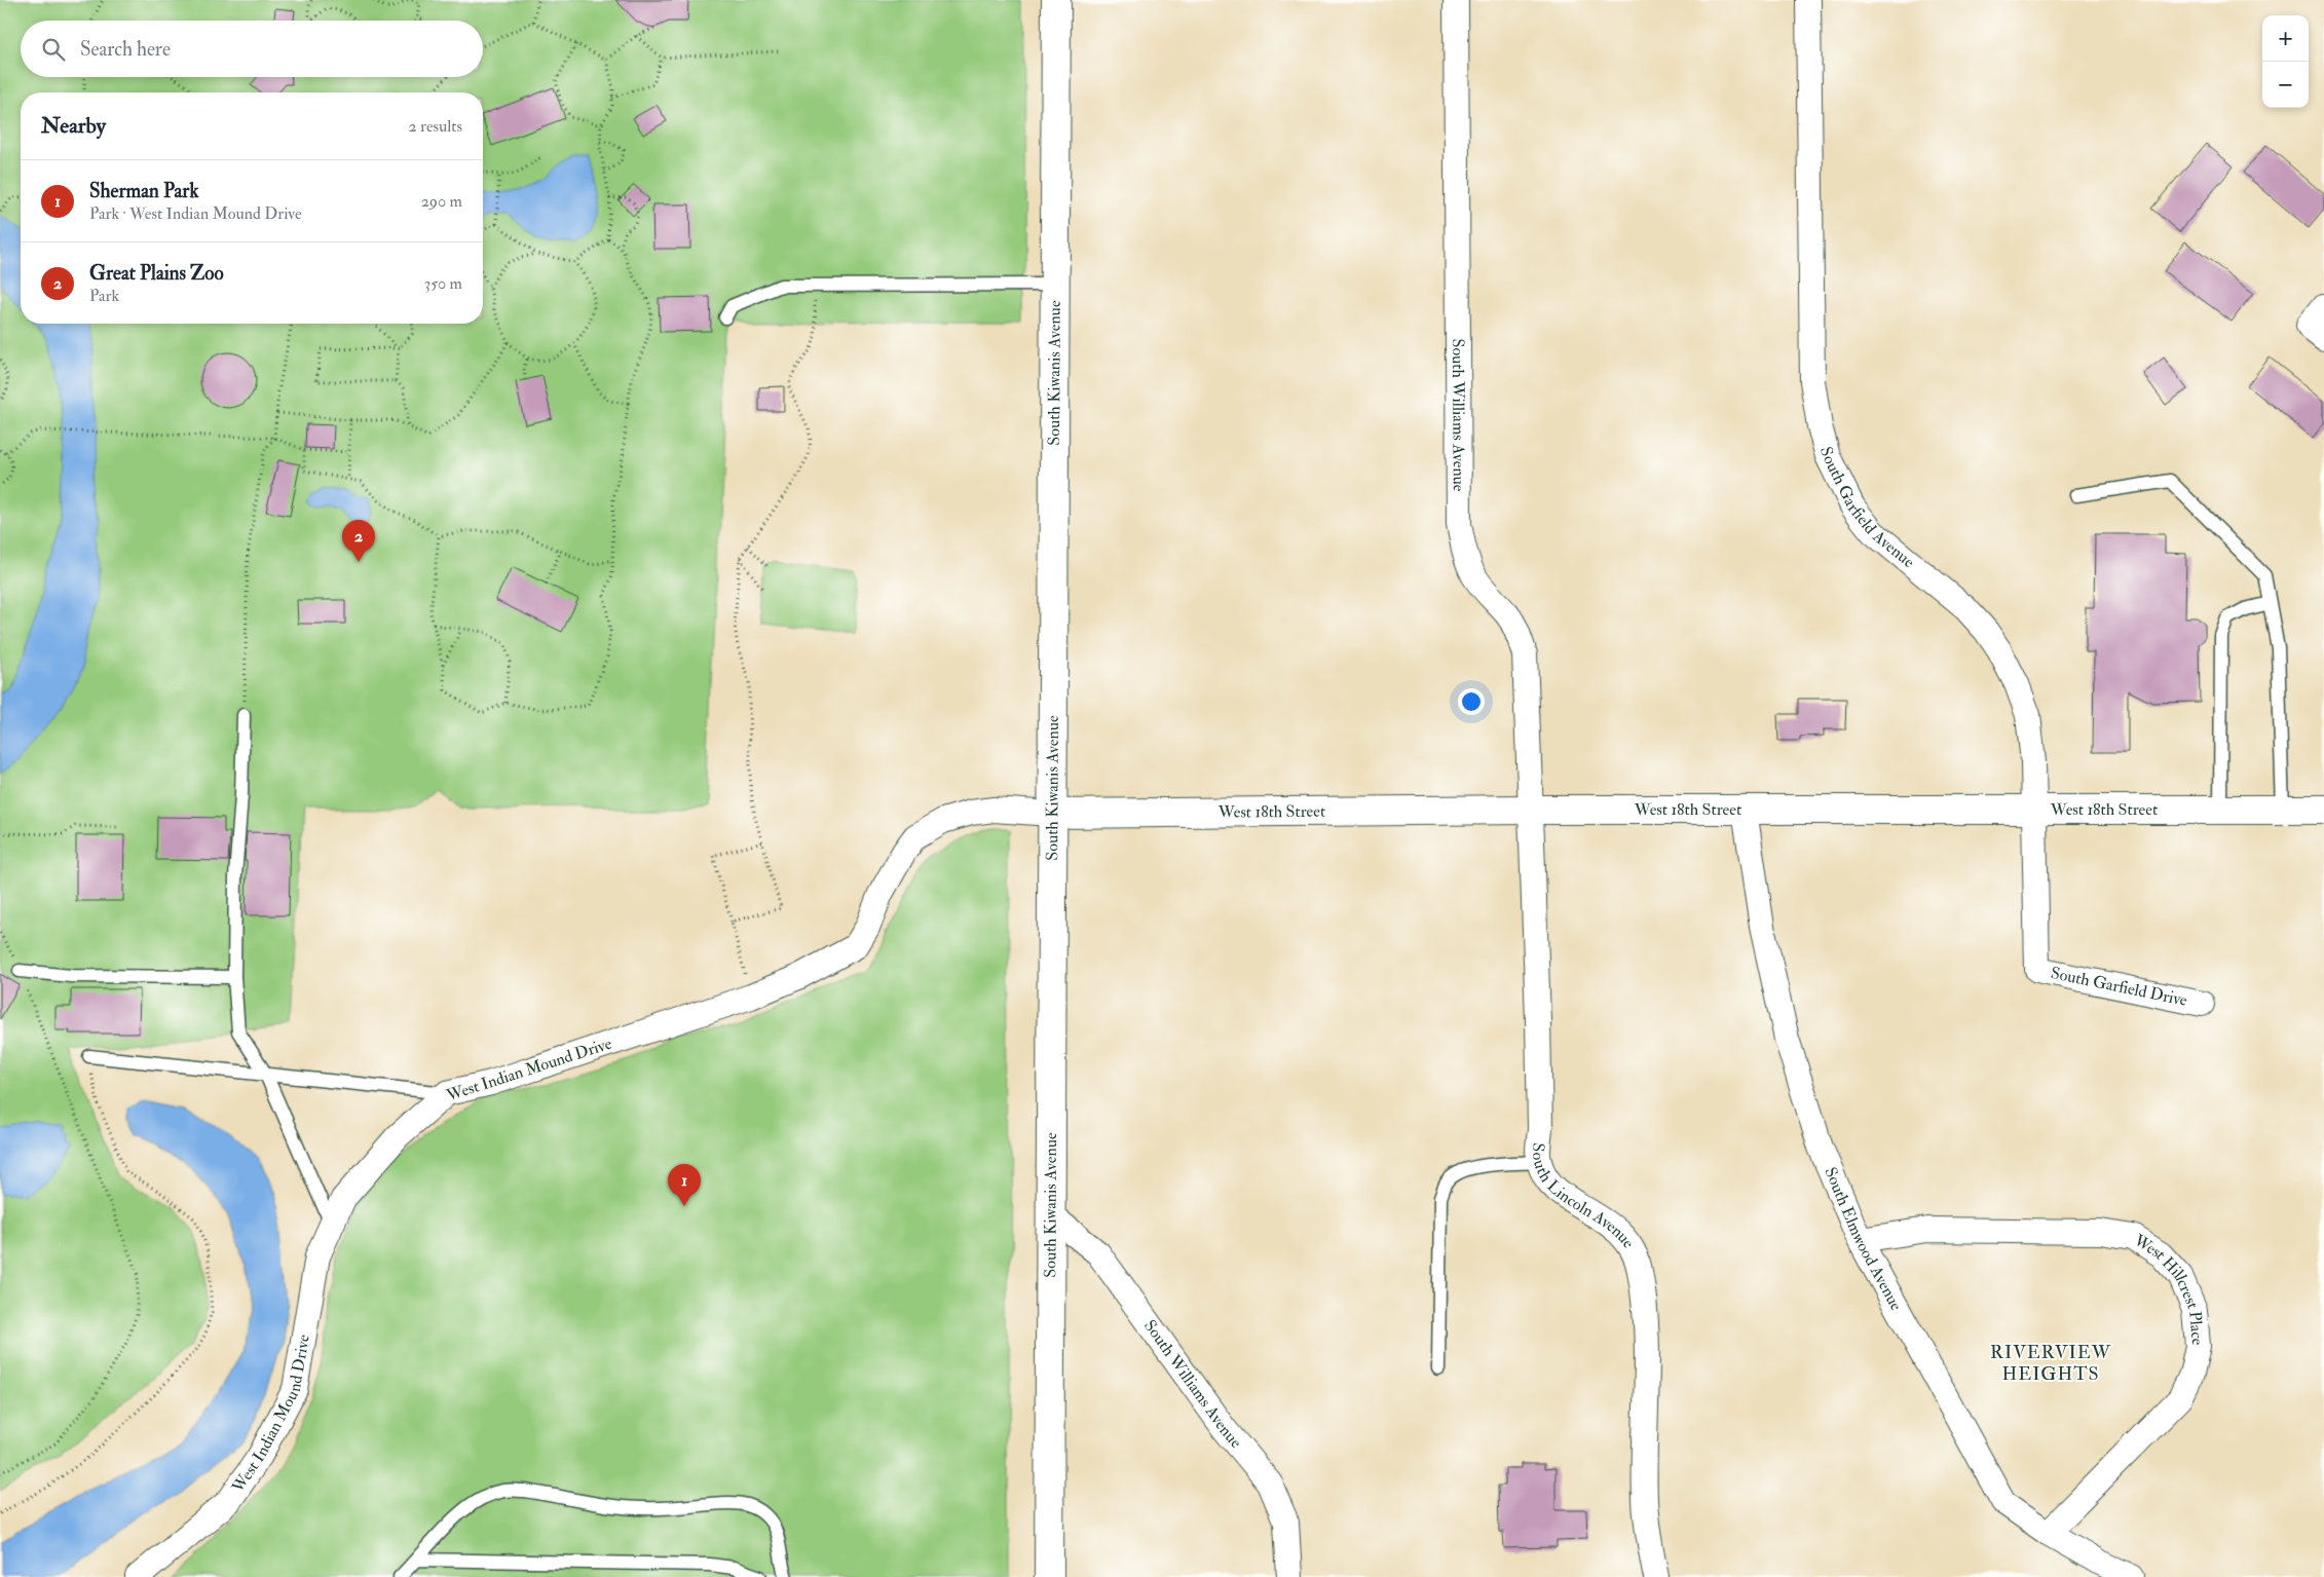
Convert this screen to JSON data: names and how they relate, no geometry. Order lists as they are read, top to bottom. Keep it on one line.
{"streets":{"main road":["South Kiwanis Avenue","West 18th Street"],"street":["South Williams Avenue","South Garfield Avenue","South Garfield Drive","West Indian Mound Drive","South Lincoln Avenue","South Elmwood Avenue","West Hillcrest Place"]},"crossings":[["South Kiwanis Avenue","South Williams Avenue"],["South Kiwanis Avenue","West 18th Street"],["South Kiwanis Avenue","West Indian Mound Drive"],["South Williams Avenue","West 18th Street"],["South Williams Avenue","South Lincoln Avenue"],["South Garfield Avenue","West 18th Street"],["South Garfield Avenue","South Garfield Drive"],["West 18th Street","West Indian Mound Drive"],["West 18th Street","South Lincoln Avenue"],["West 18th Street","South Elmwood Avenue"],["South Elmwood Avenue","West Hillcrest Place"]],"districts":["RIVERVIEW HEIGHTS"],"page":{"map_buttons":["+","−"],"search":"Search here","heading":["Nearby","2 results"],"list":[{"mark":"1","name":"Sherman Park","note":"Park · West Indian Mound Drive","value":"290 m"},{"mark":"2","name":"Great Plains Zoo","note":"Park","value":"350 m"}],"pins":["2","1"]}}
